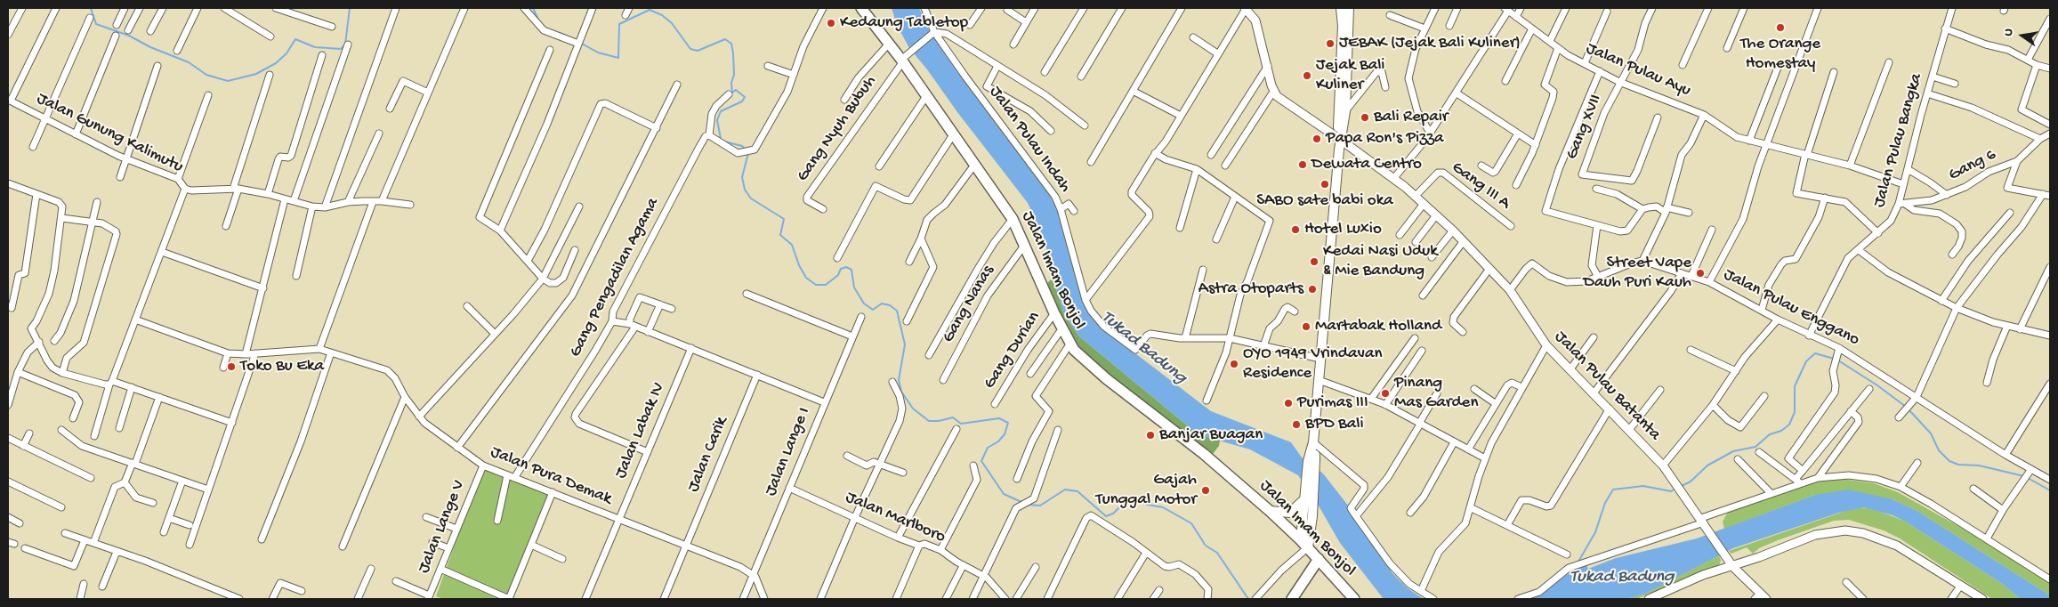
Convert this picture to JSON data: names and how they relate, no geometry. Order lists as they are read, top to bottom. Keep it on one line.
{"streets":{"highway":["Jalan Imam Bonjol"],"street":["Jalan Pulau Ayu","Gang XVII","Gang Nyuh Bubuh","Jalan Gunung Kalimutu","Jalan Pulau Indah","Jalan Pulau Bangka","Gang 6","Gang III A","Gang Pengadilan Agama","Gang Nanas","Jalan Pulau Enggano","Gang Durian","Jalan Pulau Batanta","Jalan Labak IV","Jalan Lange I","Jalan Carik","Jalan Pura Demak","Jalan Marlboro","Jalan Lange V"]},"crossings":[["Jalan Pulau Ayu","Gang XVII"],["Jalan Pulau Ayu","Jalan Pulau Bangka"],["Gang Nyuh Bubuh","Jalan Imam Bonjol"],["Jalan Pulau Bangka","Gang 6"],["Jalan Pulau Bangka","Jalan Pulau Enggano"],["Gang III A","Jalan Pulau Batanta"],["Jalan Imam Bonjol","Gang Nanas"],["Jalan Imam Bonjol","Gang Durian"],["Gang Pengadilan Agama","Jalan Pura Demak"],["Jalan Labak IV","Jalan Pura Demak"],["Jalan Lange I","Jalan Pura Demak"],["Jalan Lange I","Jalan Marlboro"],["Jalan Carik","Jalan Pura Demak"],["Jalan Pura Demak","Jalan Lange V"]],"water":["Tukad Badung"],"places":["Kedaung Tabletop","The Orange Homestay","JEBAK (Jejak Bali Kuliner)","Jejak Bali Kuliner","Bali Repair","Papa Ron's Pizza","Dewata Centro","SABO sate babi oka","Hotel Luxio","Kedai Nasi Uduk & Mie Bandung","Street Vape Dauh Puri Kauh","Astra Otoparts","Martabak Holland","OYO 1949 Vrindavan Residence","Toko Bu Eka","Pinang Mas Garden","Purimas III","BPD Bali","Banjar Buagan","Gajah Tunggal Motor"],"north":"left"}
